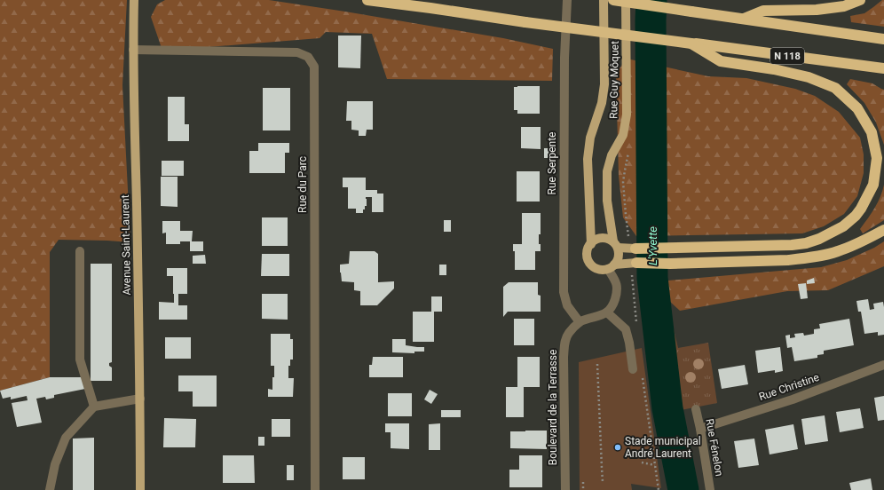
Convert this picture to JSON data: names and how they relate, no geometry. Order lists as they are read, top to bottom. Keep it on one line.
{"streets":{"highway":["N 118"],"main road":["Rue Guy Môquet","Avenue Saint-Laurent"],"street":["Rue Serpente","Rue du Parc","Rue Christine","Boulevard de la Terrasse","Rue Fénelon"]},"crossings":[["Rue Serpente","Boulevard de la Terrasse"],["Rue du Parc","Avenue Saint-Laurent"],["Rue Christine","Rue Fénelon"]],"water":["L'Yvette"],"places":["Stade municipal André Laurent"]}
